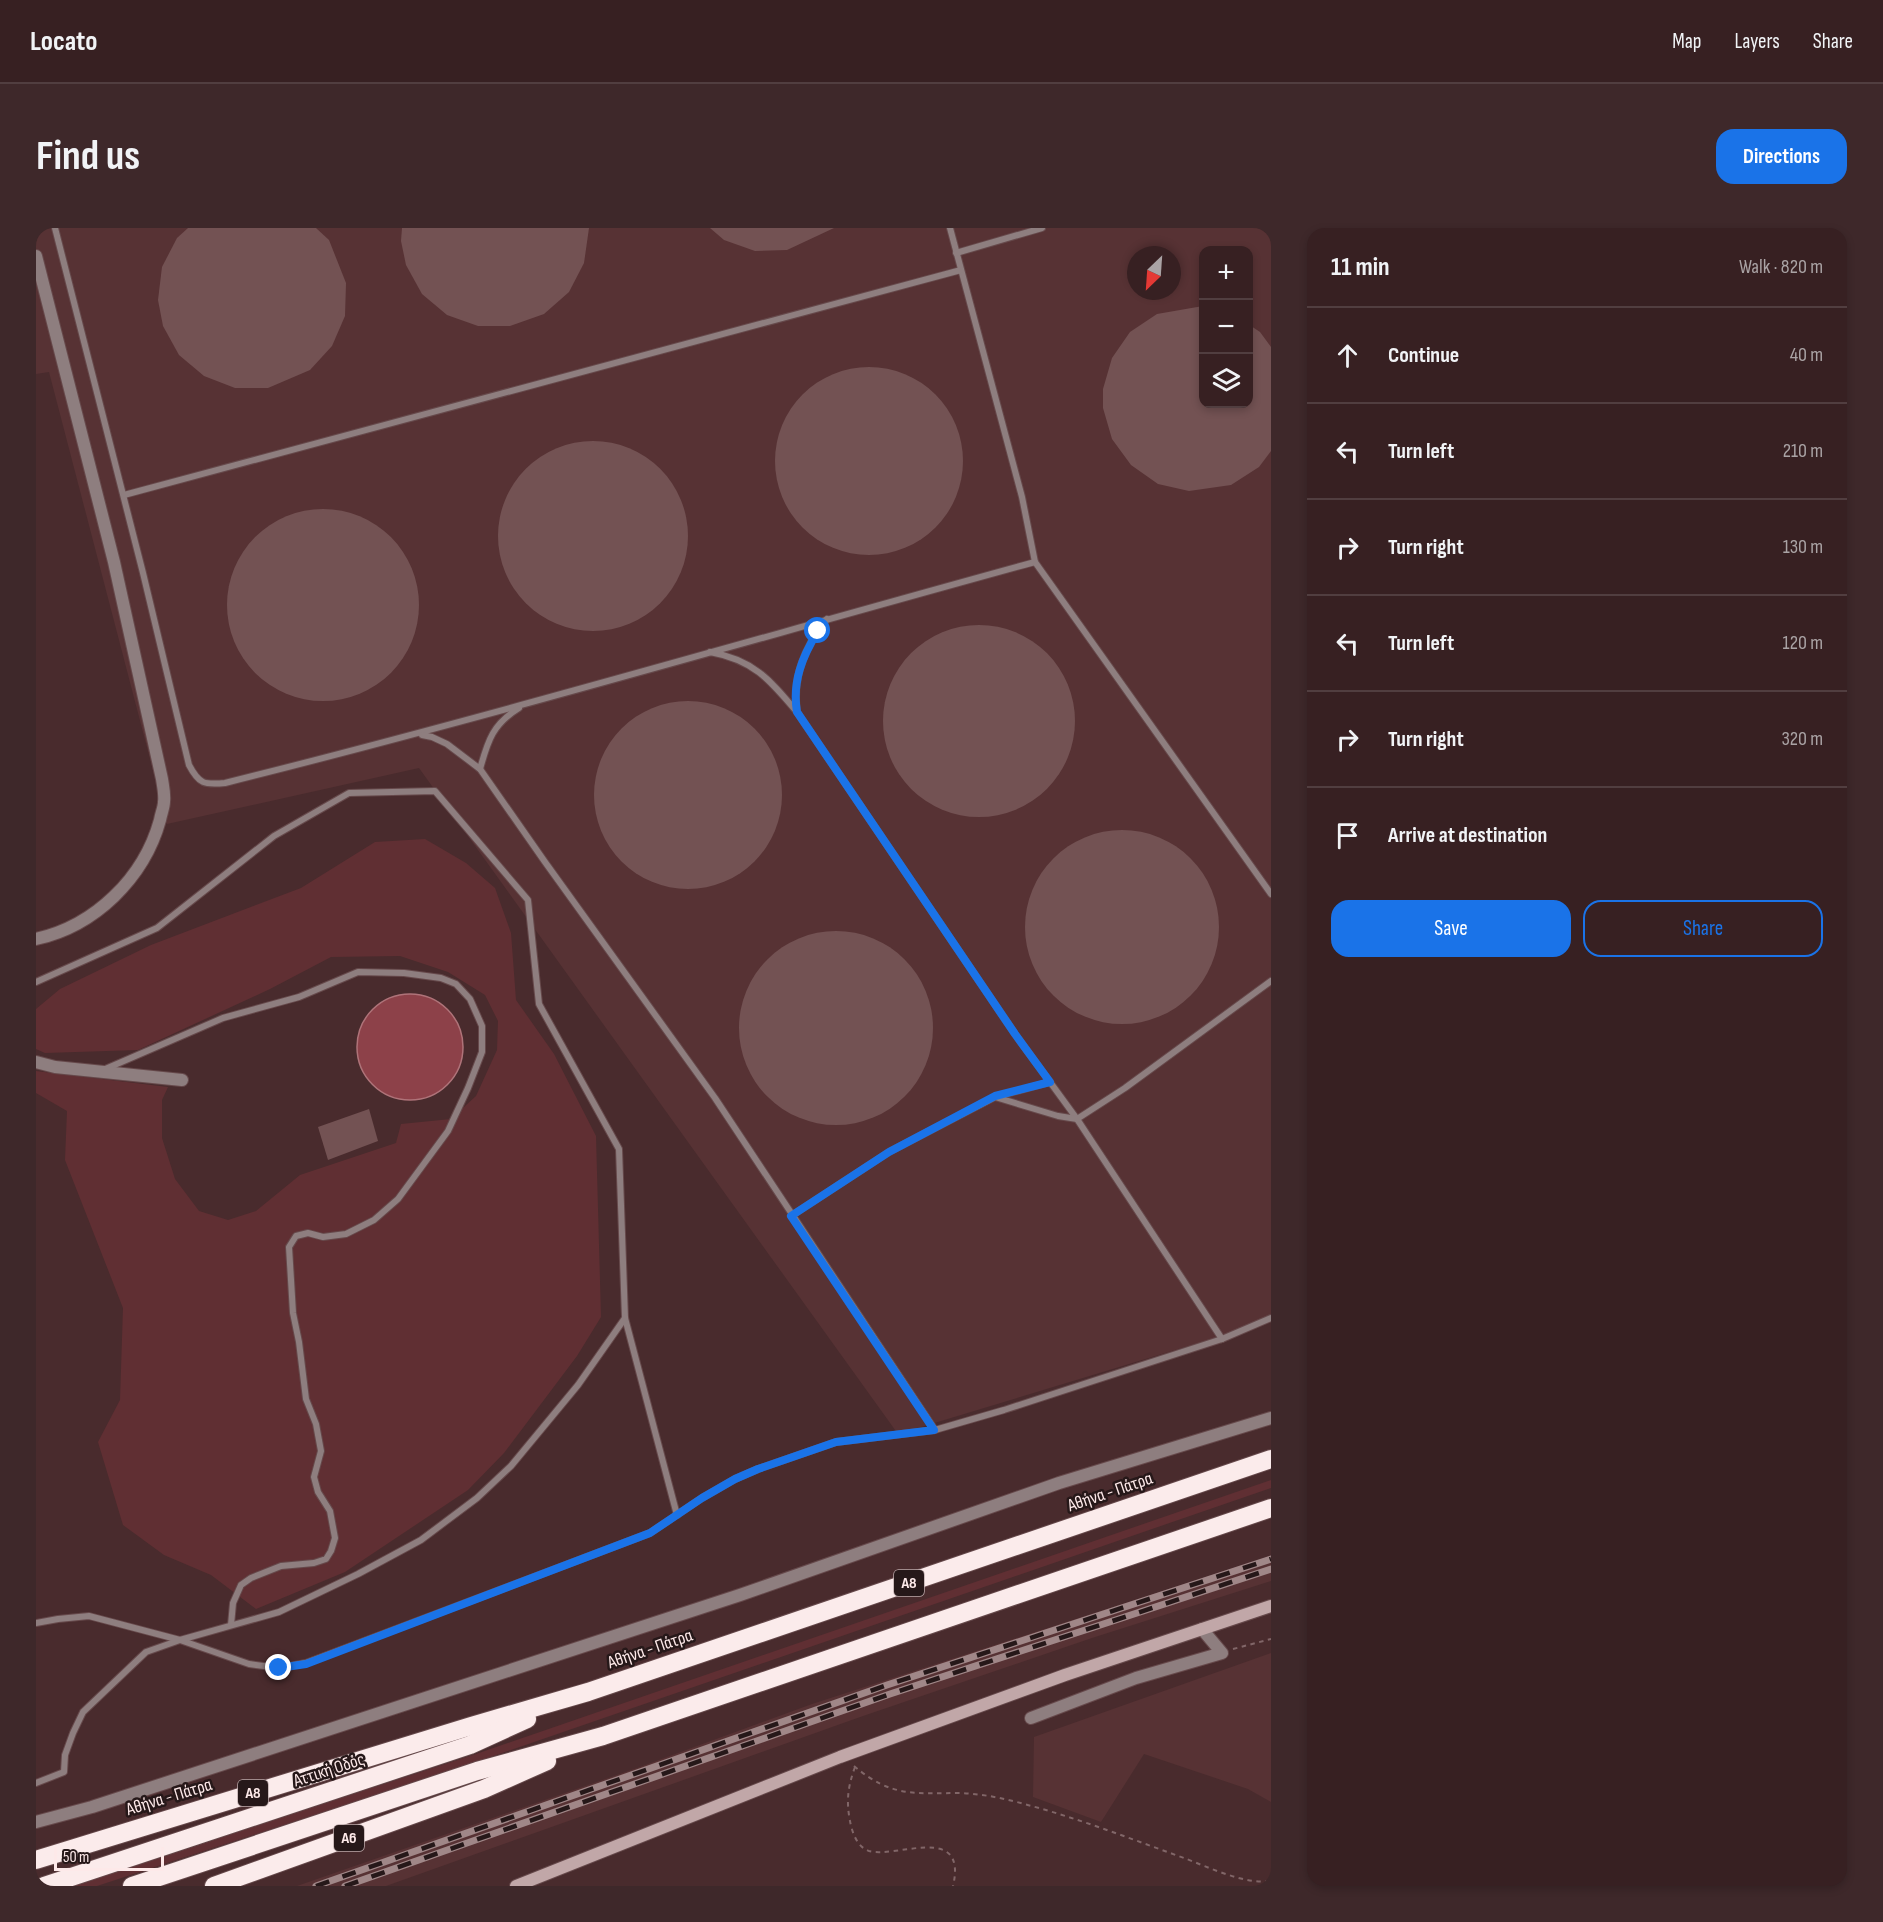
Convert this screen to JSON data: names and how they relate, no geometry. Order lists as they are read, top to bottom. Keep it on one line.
{"streets":{"highway":["Αθήνα - Πάτρα","Α8","Αττική Οδός","Α6"]},"crossings":[["Αθήνα - Πάτρα","Αττική Οδός"]],"scale_bar":"50 m","north":"bottom left","page":{"header":"Locato","nav":["Map","Layers","Share"],"buttons":["Directions",["Save","Share"]],"title":"Find us","heading":["11 min","Walk · 820 m"],"map_buttons":["+","−"],"list":[["Continue","40 m"],["Turn left","210 m"],["Turn right","130 m"],["Turn left","120 m"],["Turn right","320 m"],"Arrive at destination"],"scale":"50 m"}}
